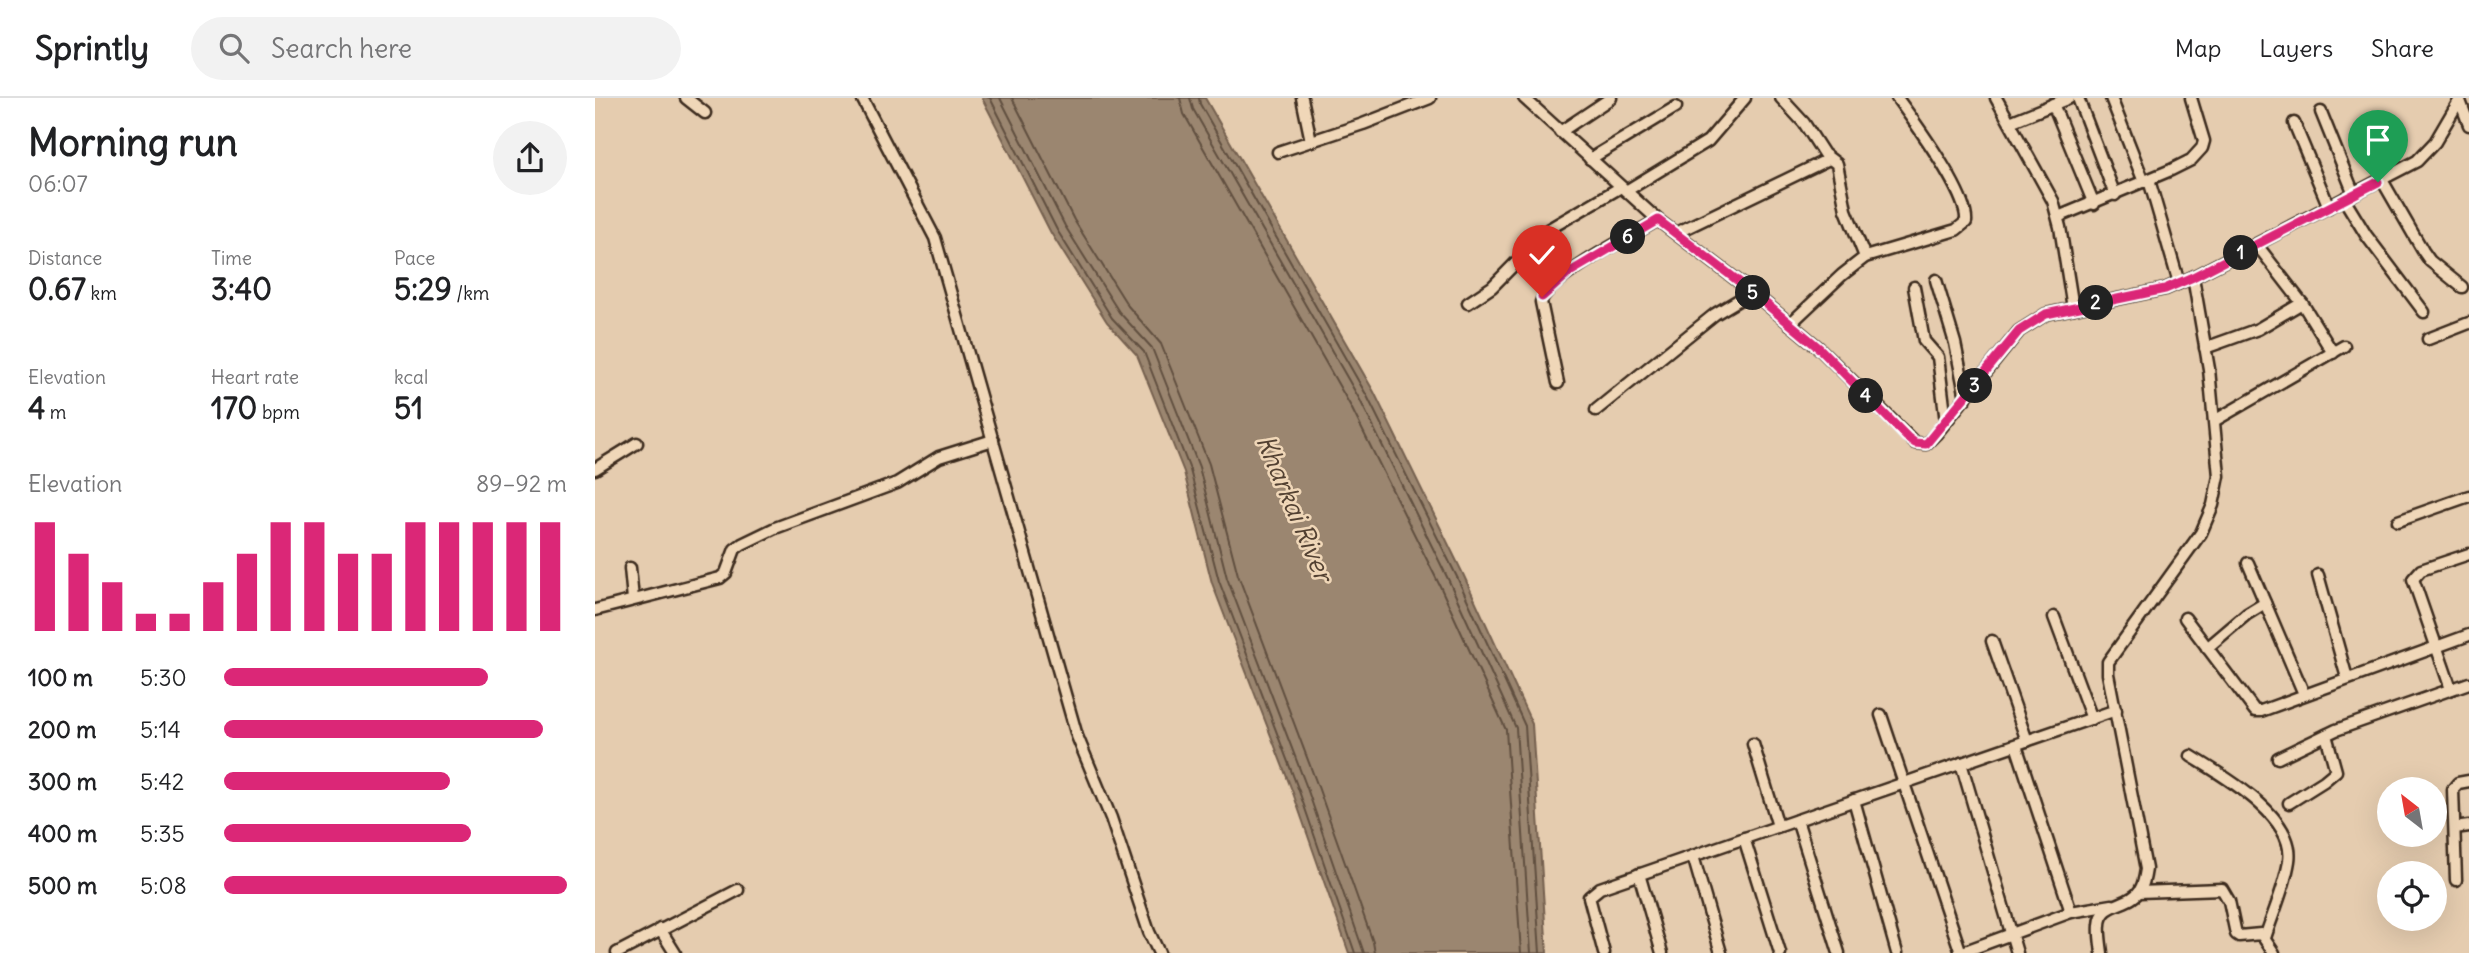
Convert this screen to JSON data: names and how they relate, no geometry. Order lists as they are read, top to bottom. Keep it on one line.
{"water":["Kharkai River"],"north":"top left","page":{"header":"Sprintly","search":"Search here","nav":["Map","Layers","Share"],"heading":["Morning run","06:07"],"stats":[["Distance","0.67 km"],["Time","3:40"],["Pace","5:29 /km"],["Elevation","4 m"],["Heart rate","170 bpm"],["kcal","51"]],"pins":["6","1","5","2","3","4"],"chart":["Elevation","89–92 m"],"list":[{"name":"100 m","note":"5:30"},{"name":"200 m","note":"5:14"},{"name":"300 m","note":"5:42"},{"name":"400 m","note":"5:35"},{"name":"500 m","note":"5:08"}]}}
